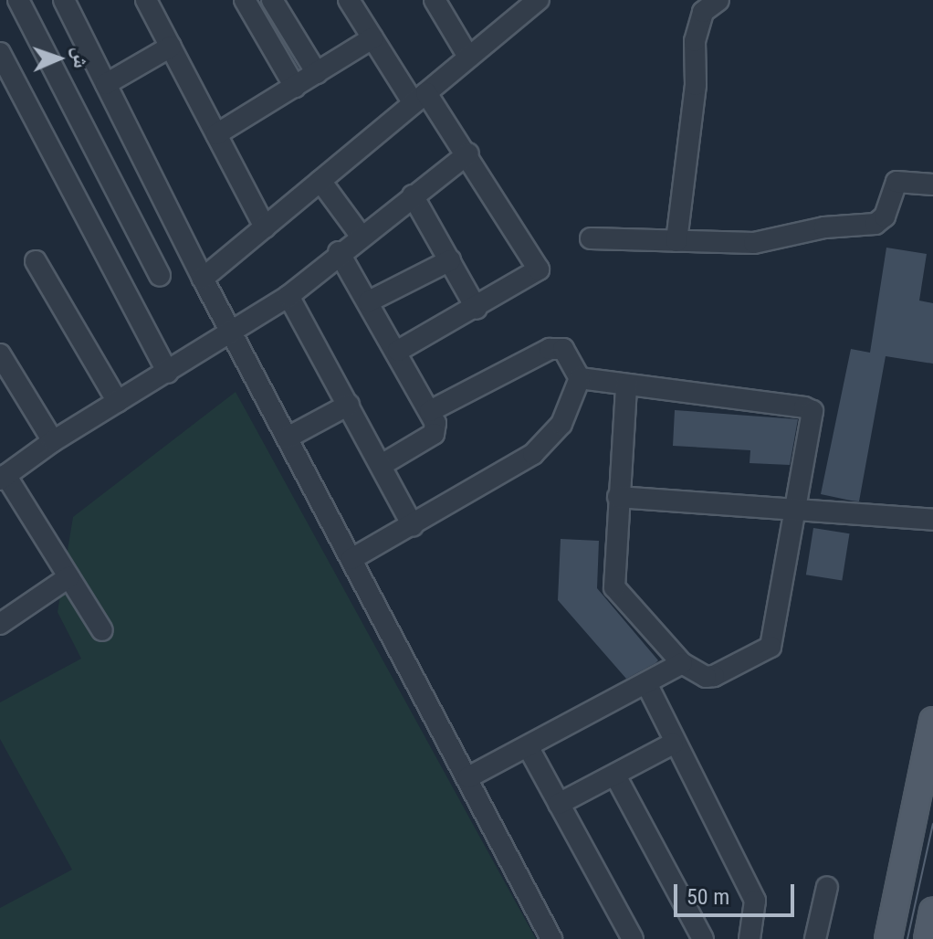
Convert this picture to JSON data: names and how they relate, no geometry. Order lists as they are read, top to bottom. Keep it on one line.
{"scale_bar":"50 m","north":"right"}
